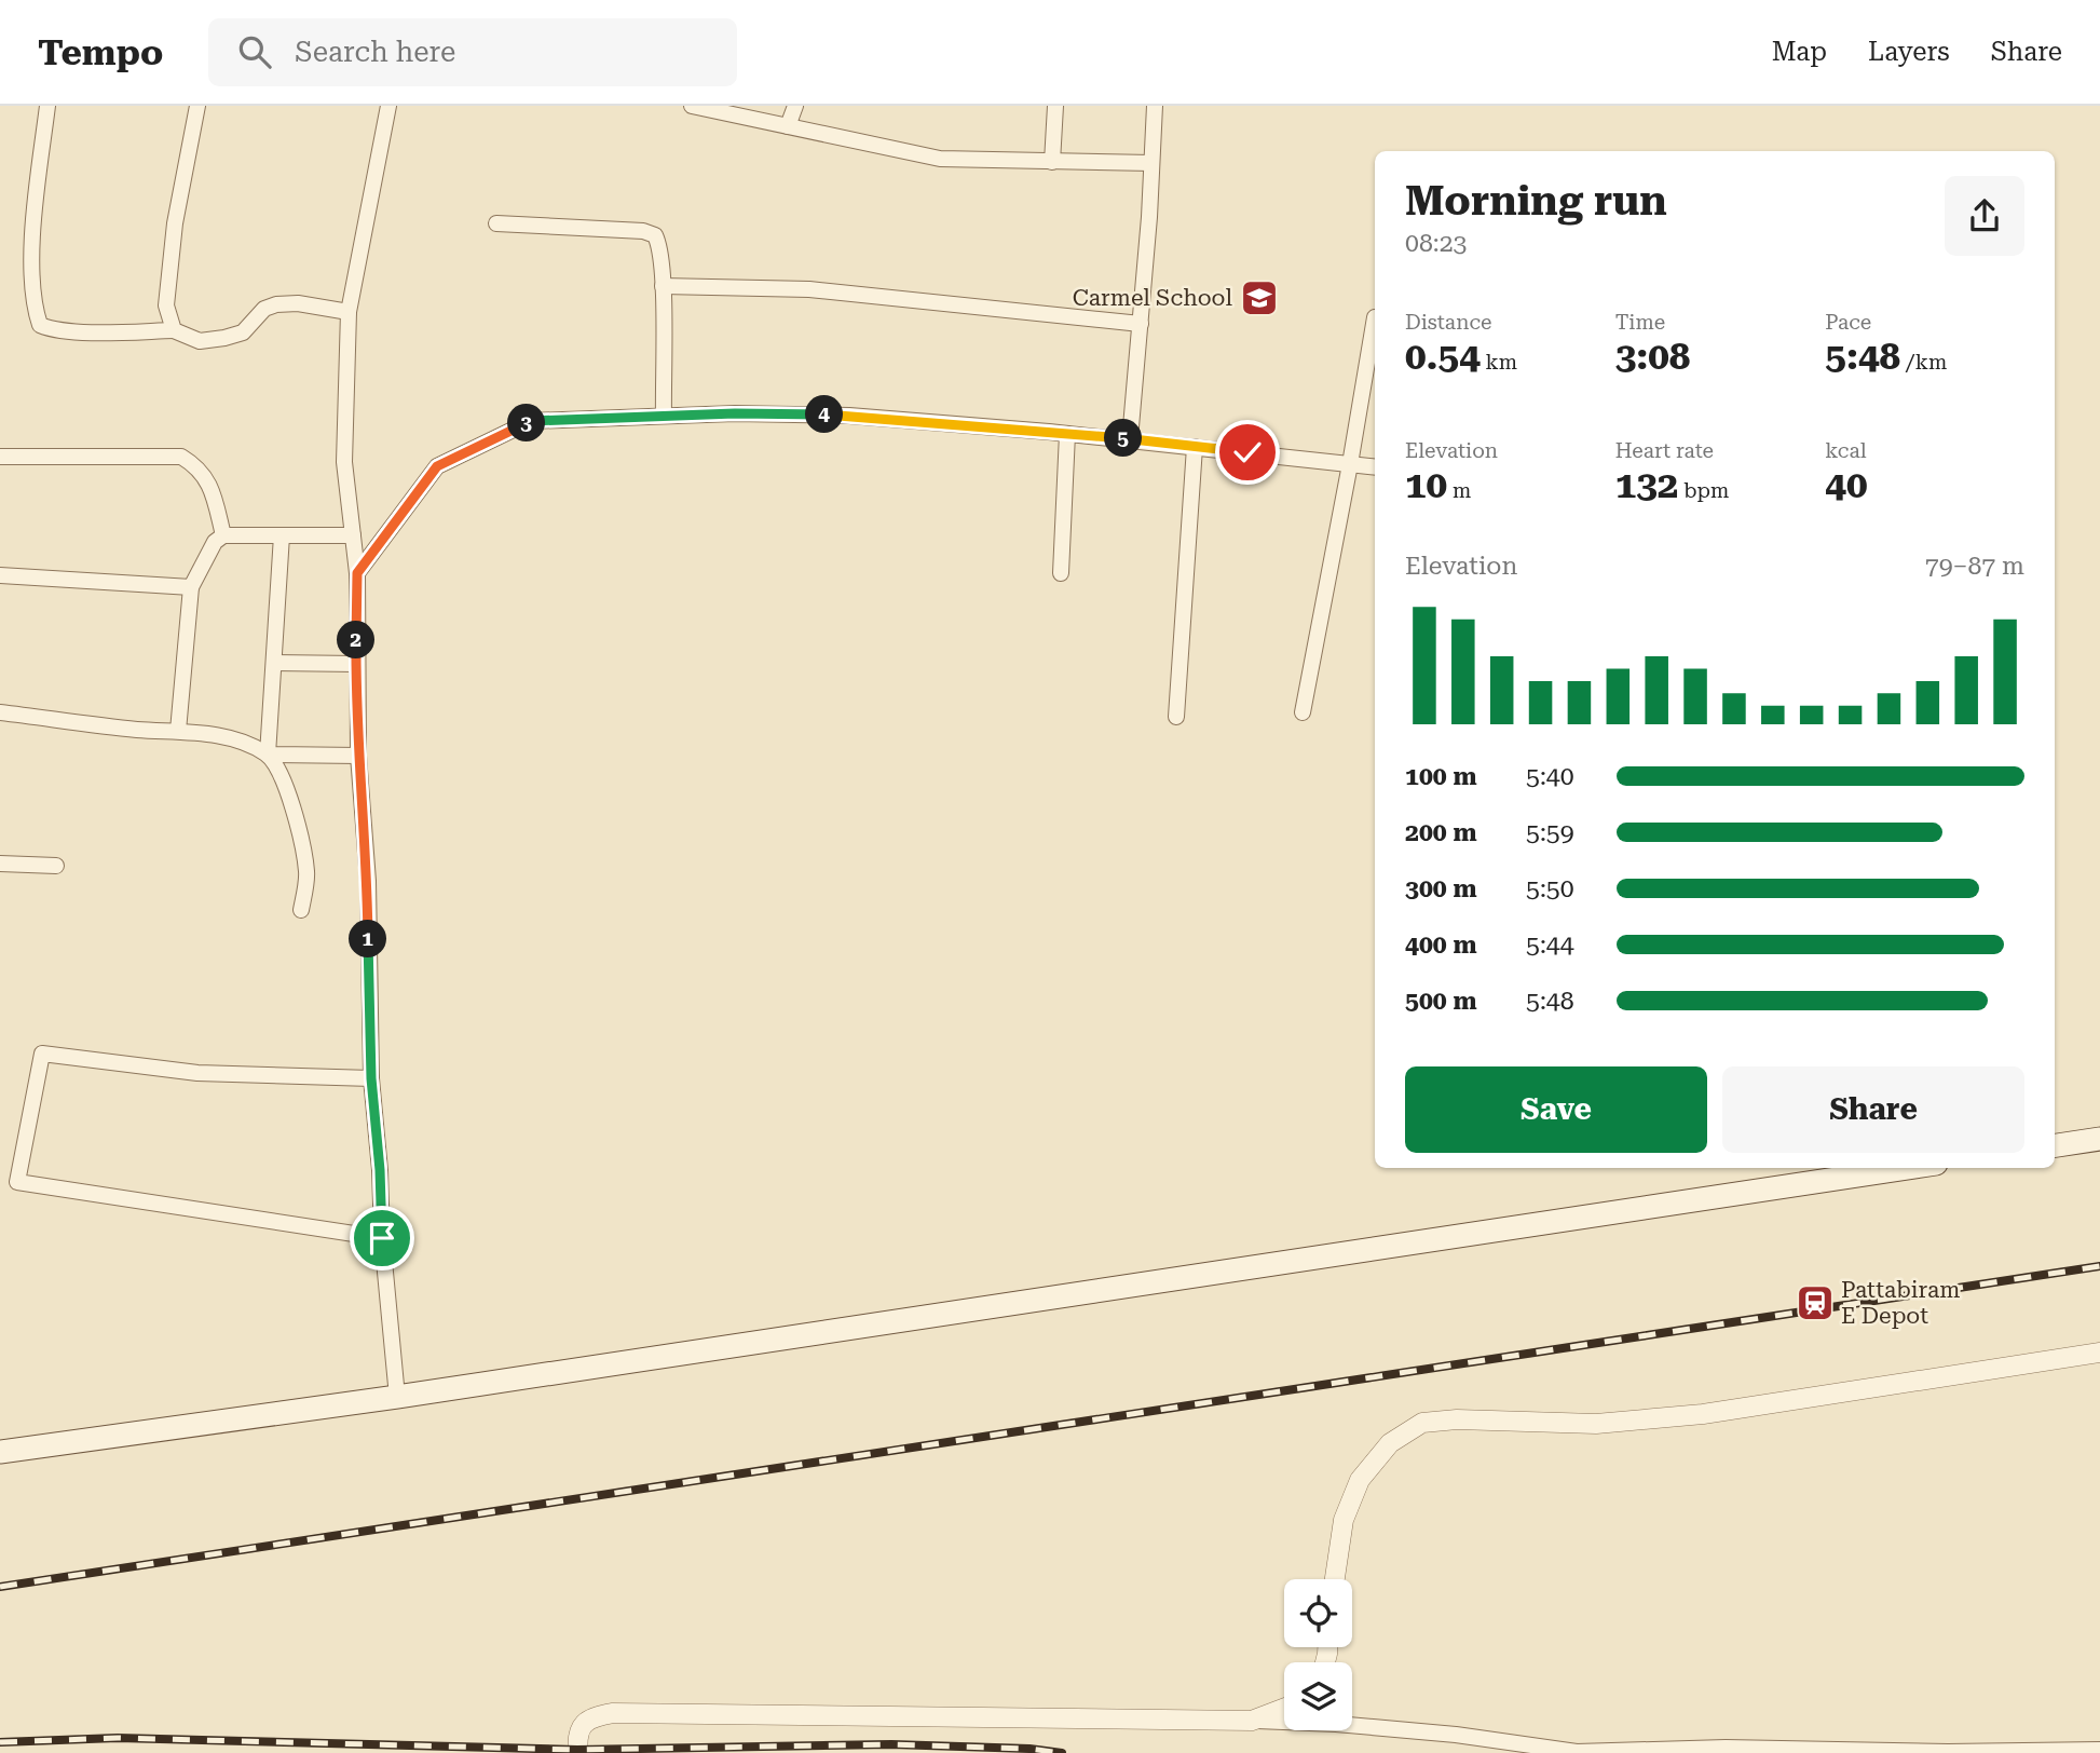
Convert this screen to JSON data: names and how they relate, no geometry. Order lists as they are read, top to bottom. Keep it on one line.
{"places":{"school or university":["Carmel School"],"station":["Pattabiram E Depot"]},"page":{"header":"Tempo","search":"Search here","nav":["Map","Layers","Share"],"heading":["Morning run","08:23"],"stats":[["Distance","0.54 km"],["Time","3:08"],["Pace","5:48 /km"],["Elevation","10 m"],["Heart rate","132 bpm"],["kcal","40"]],"pins":["4","3","5","2","1"],"chart":["Elevation","79–87 m"],"list":[{"name":"100 m","note":"5:40"},{"name":"200 m","note":"5:59"},{"name":"300 m","note":"5:50"},{"name":"400 m","note":"5:44"},{"name":"500 m","note":"5:48"}],"buttons":["Save","Share"]}}
